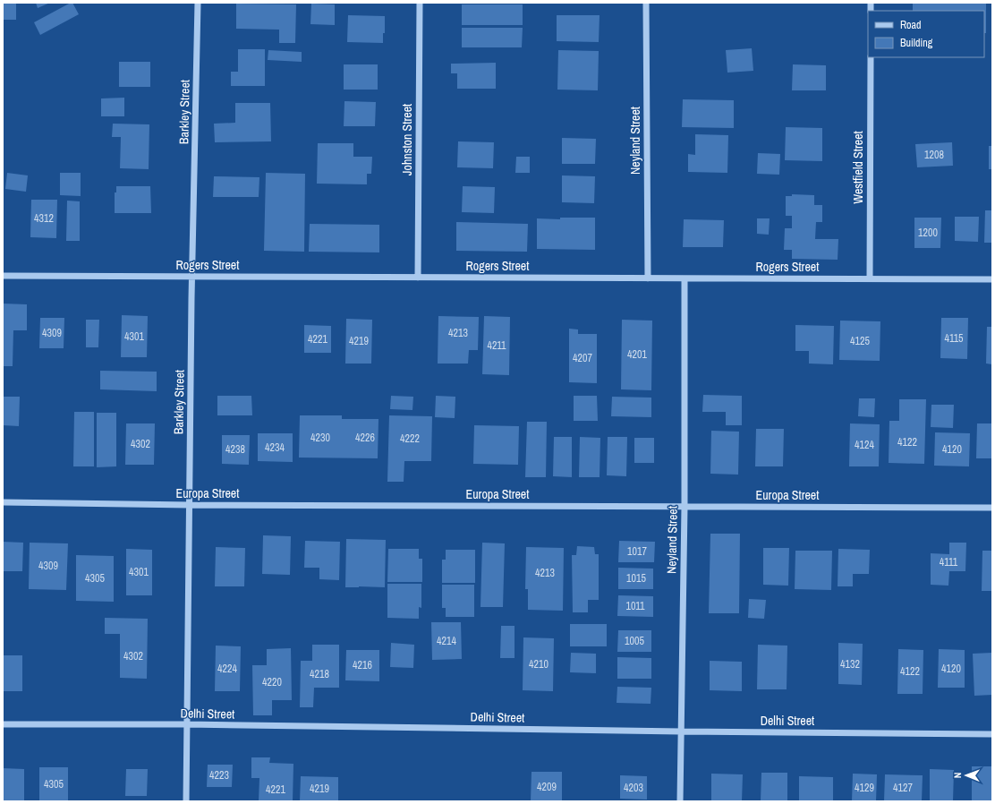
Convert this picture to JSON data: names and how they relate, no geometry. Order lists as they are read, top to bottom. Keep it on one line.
{"streets":{"street":["Barkley Street","Johnston Street","Neyland Street","Westfield Street","Rogers Street","Europa Street","Delhi Street"]},"crossings":[["Barkley Street","Rogers Street"],["Barkley Street","Europa Street"],["Barkley Street","Delhi Street"],["Johnston Street","Rogers Street"],["Neyland Street","Rogers Street"],["Neyland Street","Europa Street"],["Neyland Street","Delhi Street"],["Westfield Street","Rogers Street"]],"house_numbers":["1208","4312","1200","4309","4213","4301","4115","4221","4219","4125","4211","4201","4207","4230","4226","4222","4122","4302","4124","4234","4238","4120","1017","4111","4309","4301","4213","4305","1015","1011","4214","1005","4302","4210","4132","4216","4224","4120","4122","4218","4220","4223","4305","4209","4203","4129","4127","4219","4221"],"legend":["Road","Building"],"north":"left"}
